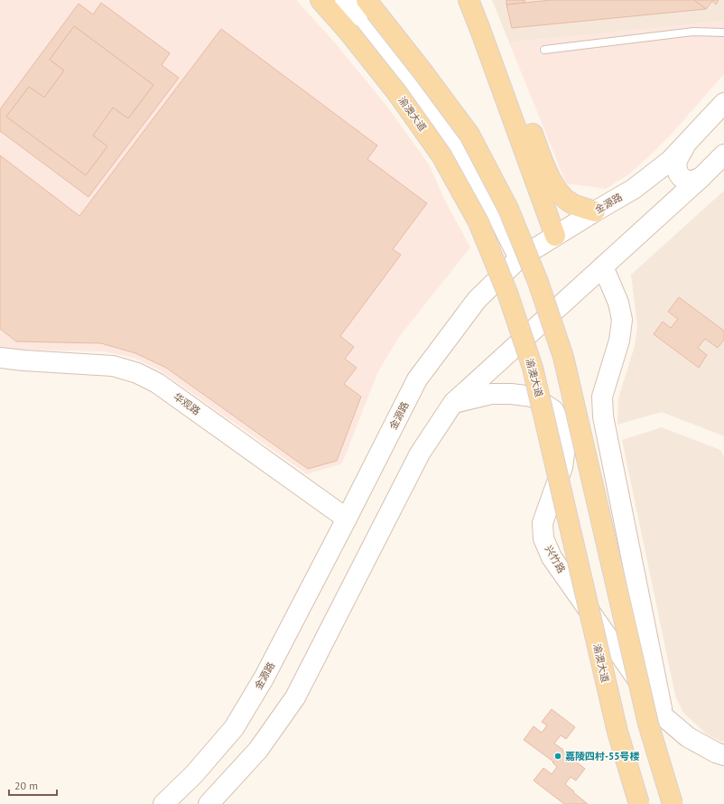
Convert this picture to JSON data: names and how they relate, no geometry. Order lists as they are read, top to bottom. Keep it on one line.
{"streets":{"main road":["渝澳大道","金源路","华观路","兴竹路"]},"crossings":[["金源路","华观路"]],"places":["嘉陵四村-55号楼"],"scale_bar":"20 m"}
